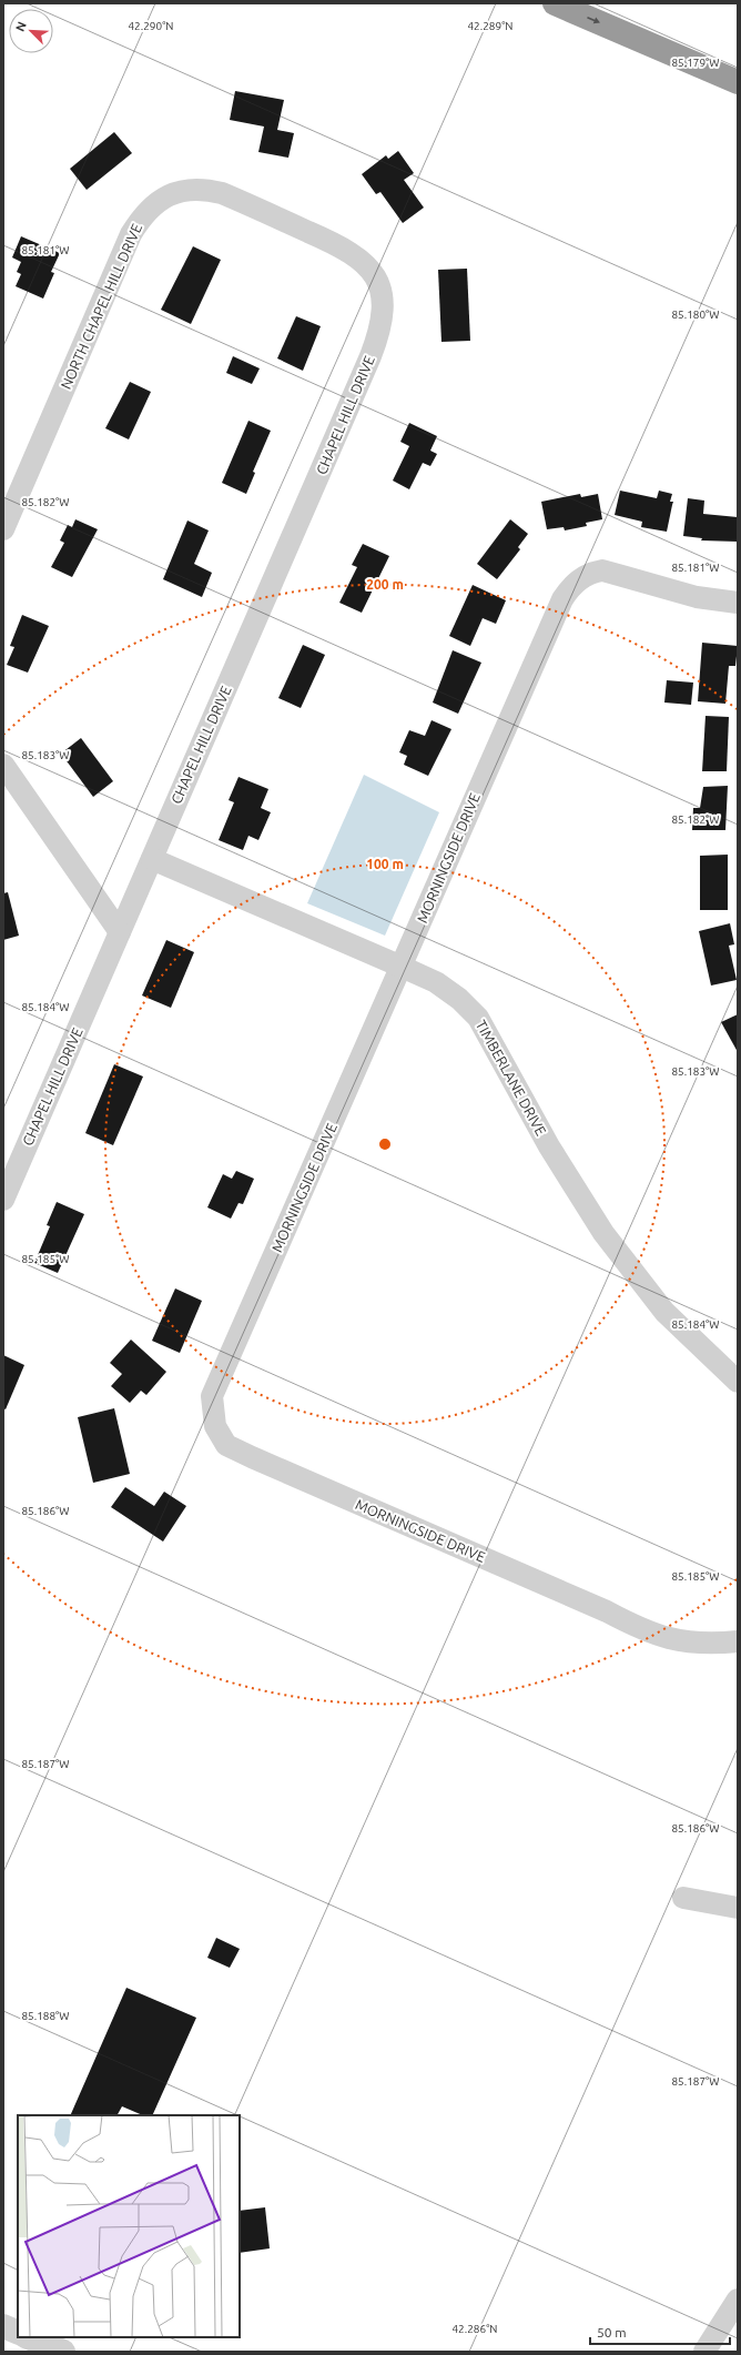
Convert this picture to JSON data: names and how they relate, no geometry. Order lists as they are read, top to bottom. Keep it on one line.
{"streets":{"street":["NORTH CHAPEL HILL DRIVE","CHAPEL HILL DRIVE","MORNINGSIDE DRIVE","TIMBERLANE DRIVE"]},"crossings":[["NORTH CHAPEL HILL DRIVE","CHAPEL HILL DRIVE"],["CHAPEL HILL DRIVE","TIMBERLANE DRIVE"],["MORNINGSIDE DRIVE","TIMBERLANE DRIVE"]],"scale_bar":"50 m","north":"top left","coordinates":["42.290°N","42.289°N","85.179°W","85.181°W","85.180°W","85.182°W","85.183°W","85.184°W","85.185°W","85.186°W","85.187°W","85.188°W","42.286°N"],"rings":["200 m","100 m"]}
